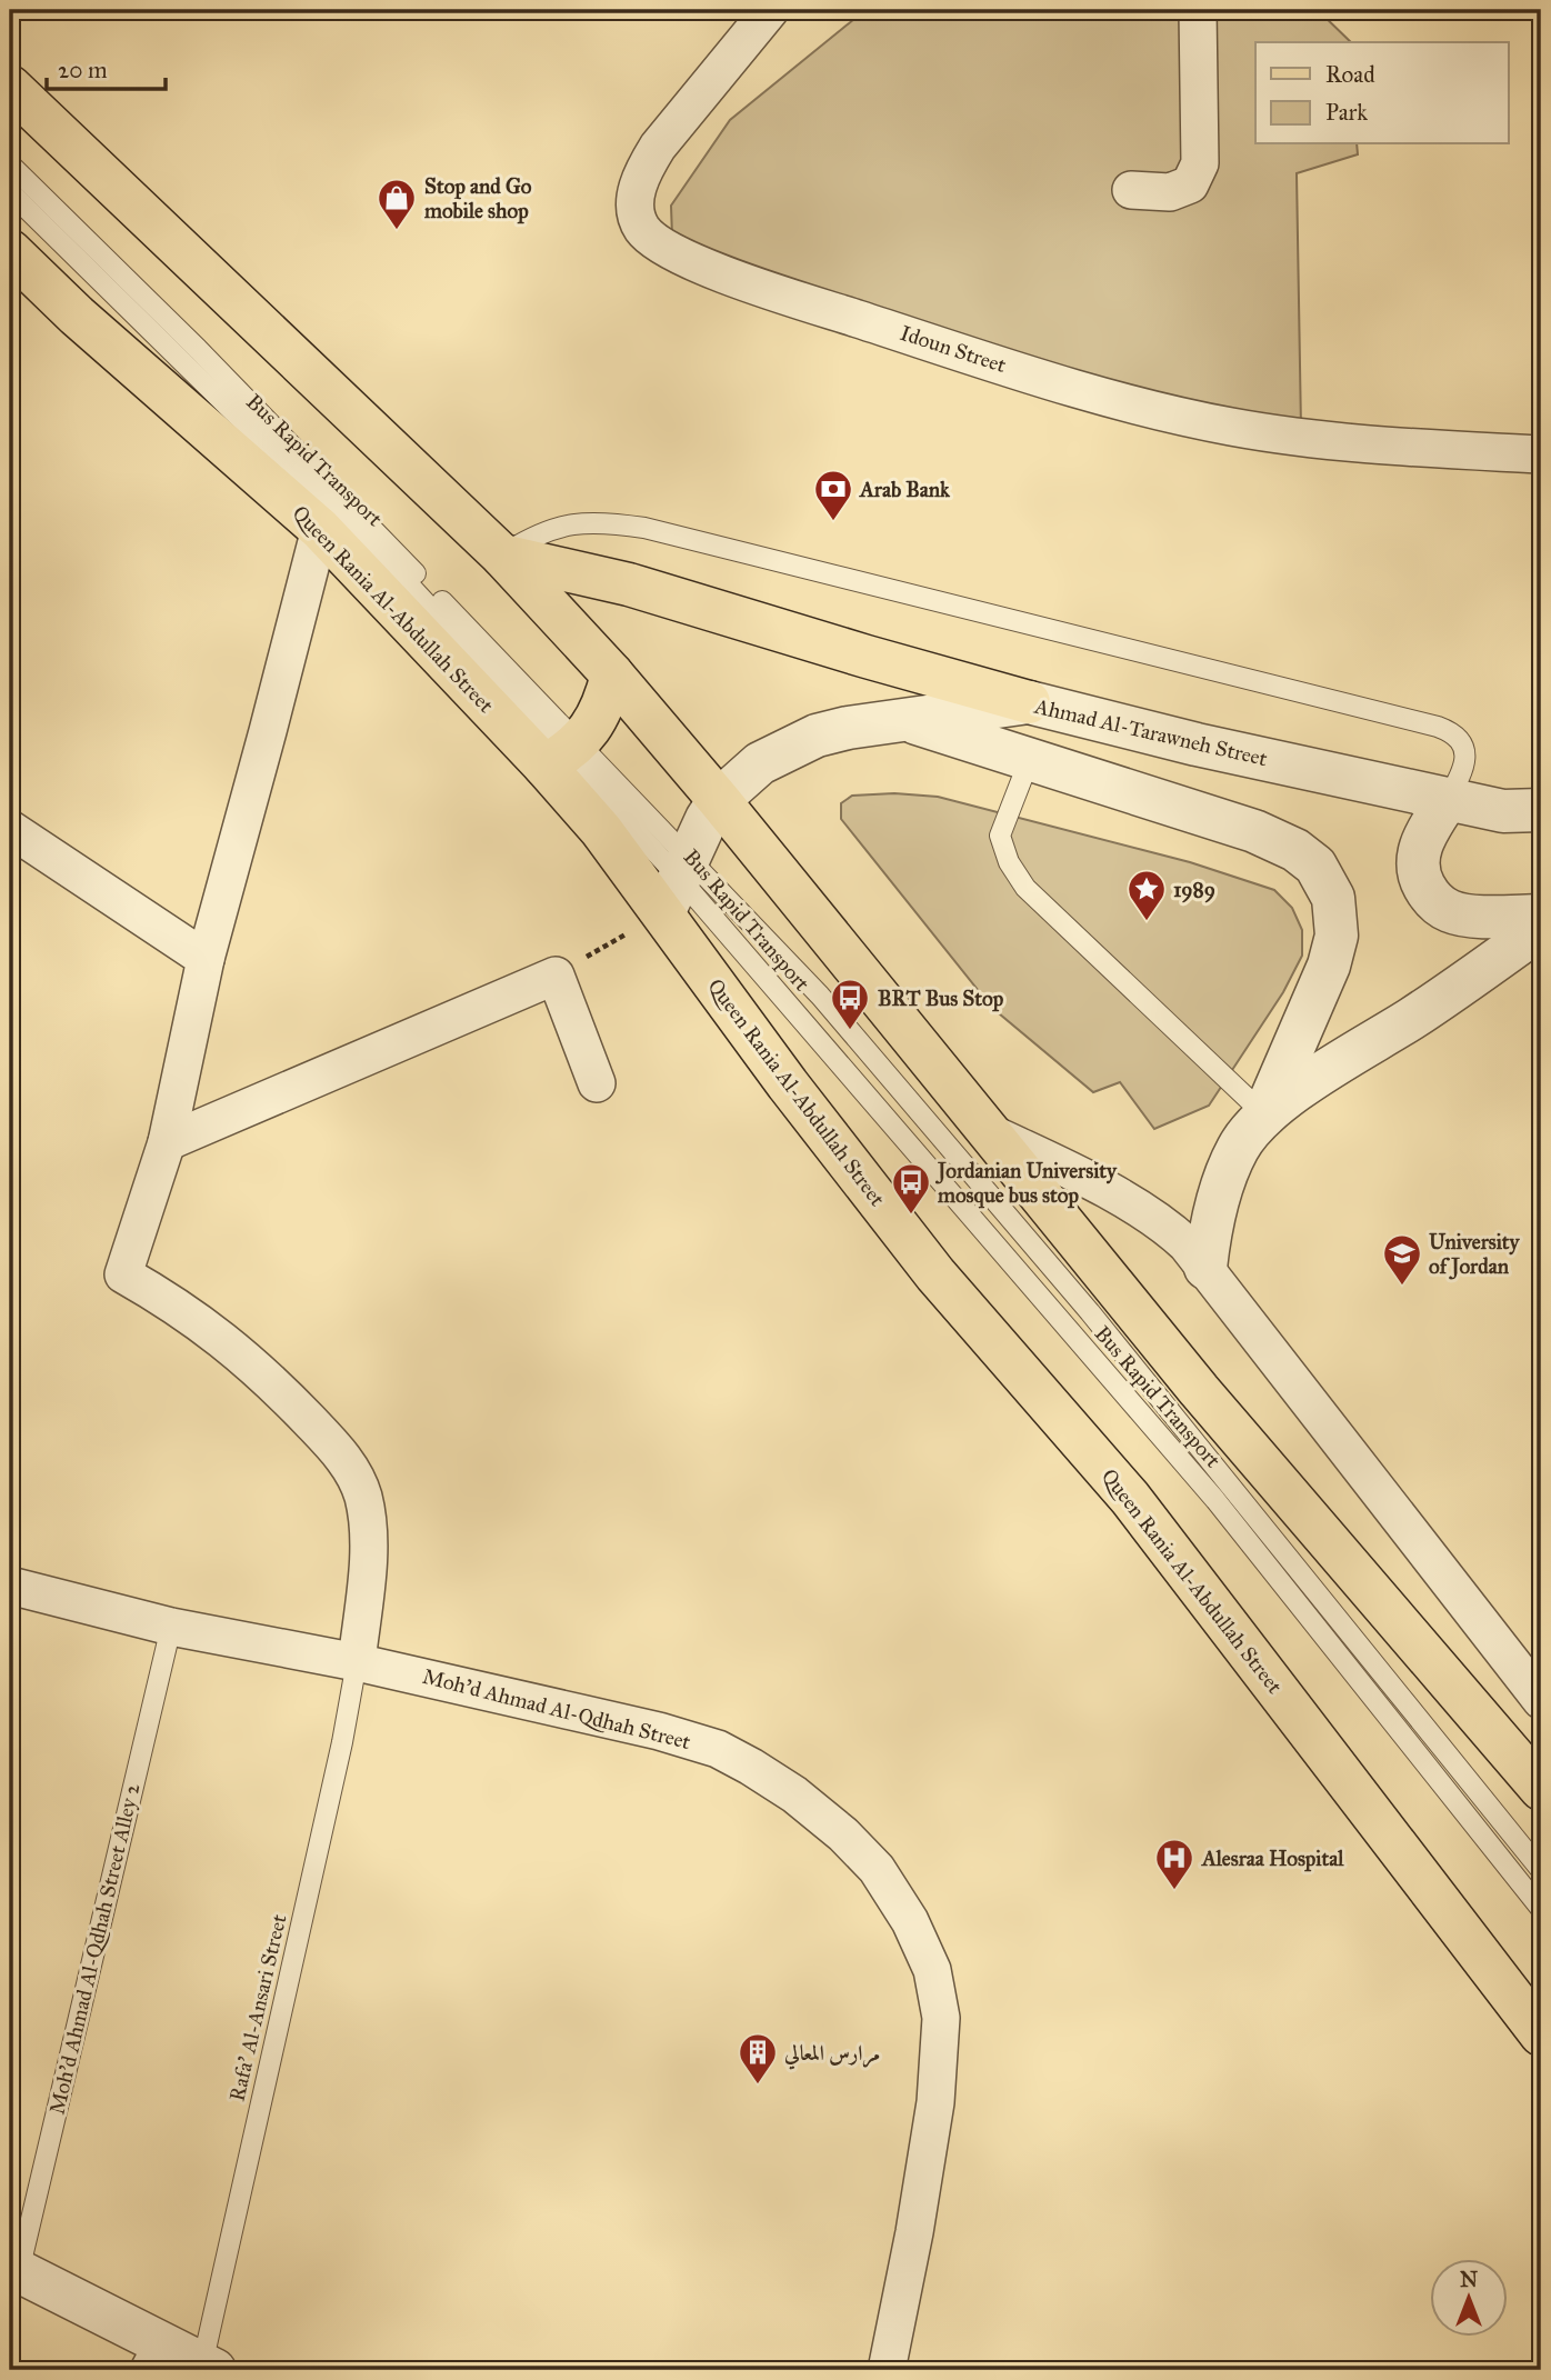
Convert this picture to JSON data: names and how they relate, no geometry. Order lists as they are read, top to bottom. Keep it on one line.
{"streets":{"main road":["Queen Rania Al-Abdullah Street"],"street":["Idoun Street","Ahmad Al-Tarawneh Street","Moh'd Ahmad Al-Qdhah Street"],"lane":["Bus Rapid Transport","Moh'd Ahmad Al-Qdhah Street Alley 2","Rafa' Al-Ansari Street"]},"crossings":[["Bus Rapid Transport","Queen Rania Al-Abdullah Street"],["Bus Rapid Transport","Ahmad Al-Tarawneh Street"],["Queen Rania Al-Abdullah Street","Ahmad Al-Tarawneh Street"],["Moh'd Ahmad Al-Qdhah Street","Moh'd Ahmad Al-Qdhah Street Alley 2"],["Moh'd Ahmad Al-Qdhah Street","Rafa' Al-Ansari Street"]],"places":{"shop":["Stop and Go mobile shop"],"bank":["Arab Bank"],"place":["1989"],"bus stop":["BRT Bus Stop","Jordanian University mosque bus stop"],"school or university":["University of Jordan"],"hospital":["Alesraa Hospital"],"building":["مرارس المعالي"]},"legend":["Road","Park"],"scale_bar":"20 m","north":"top"}
